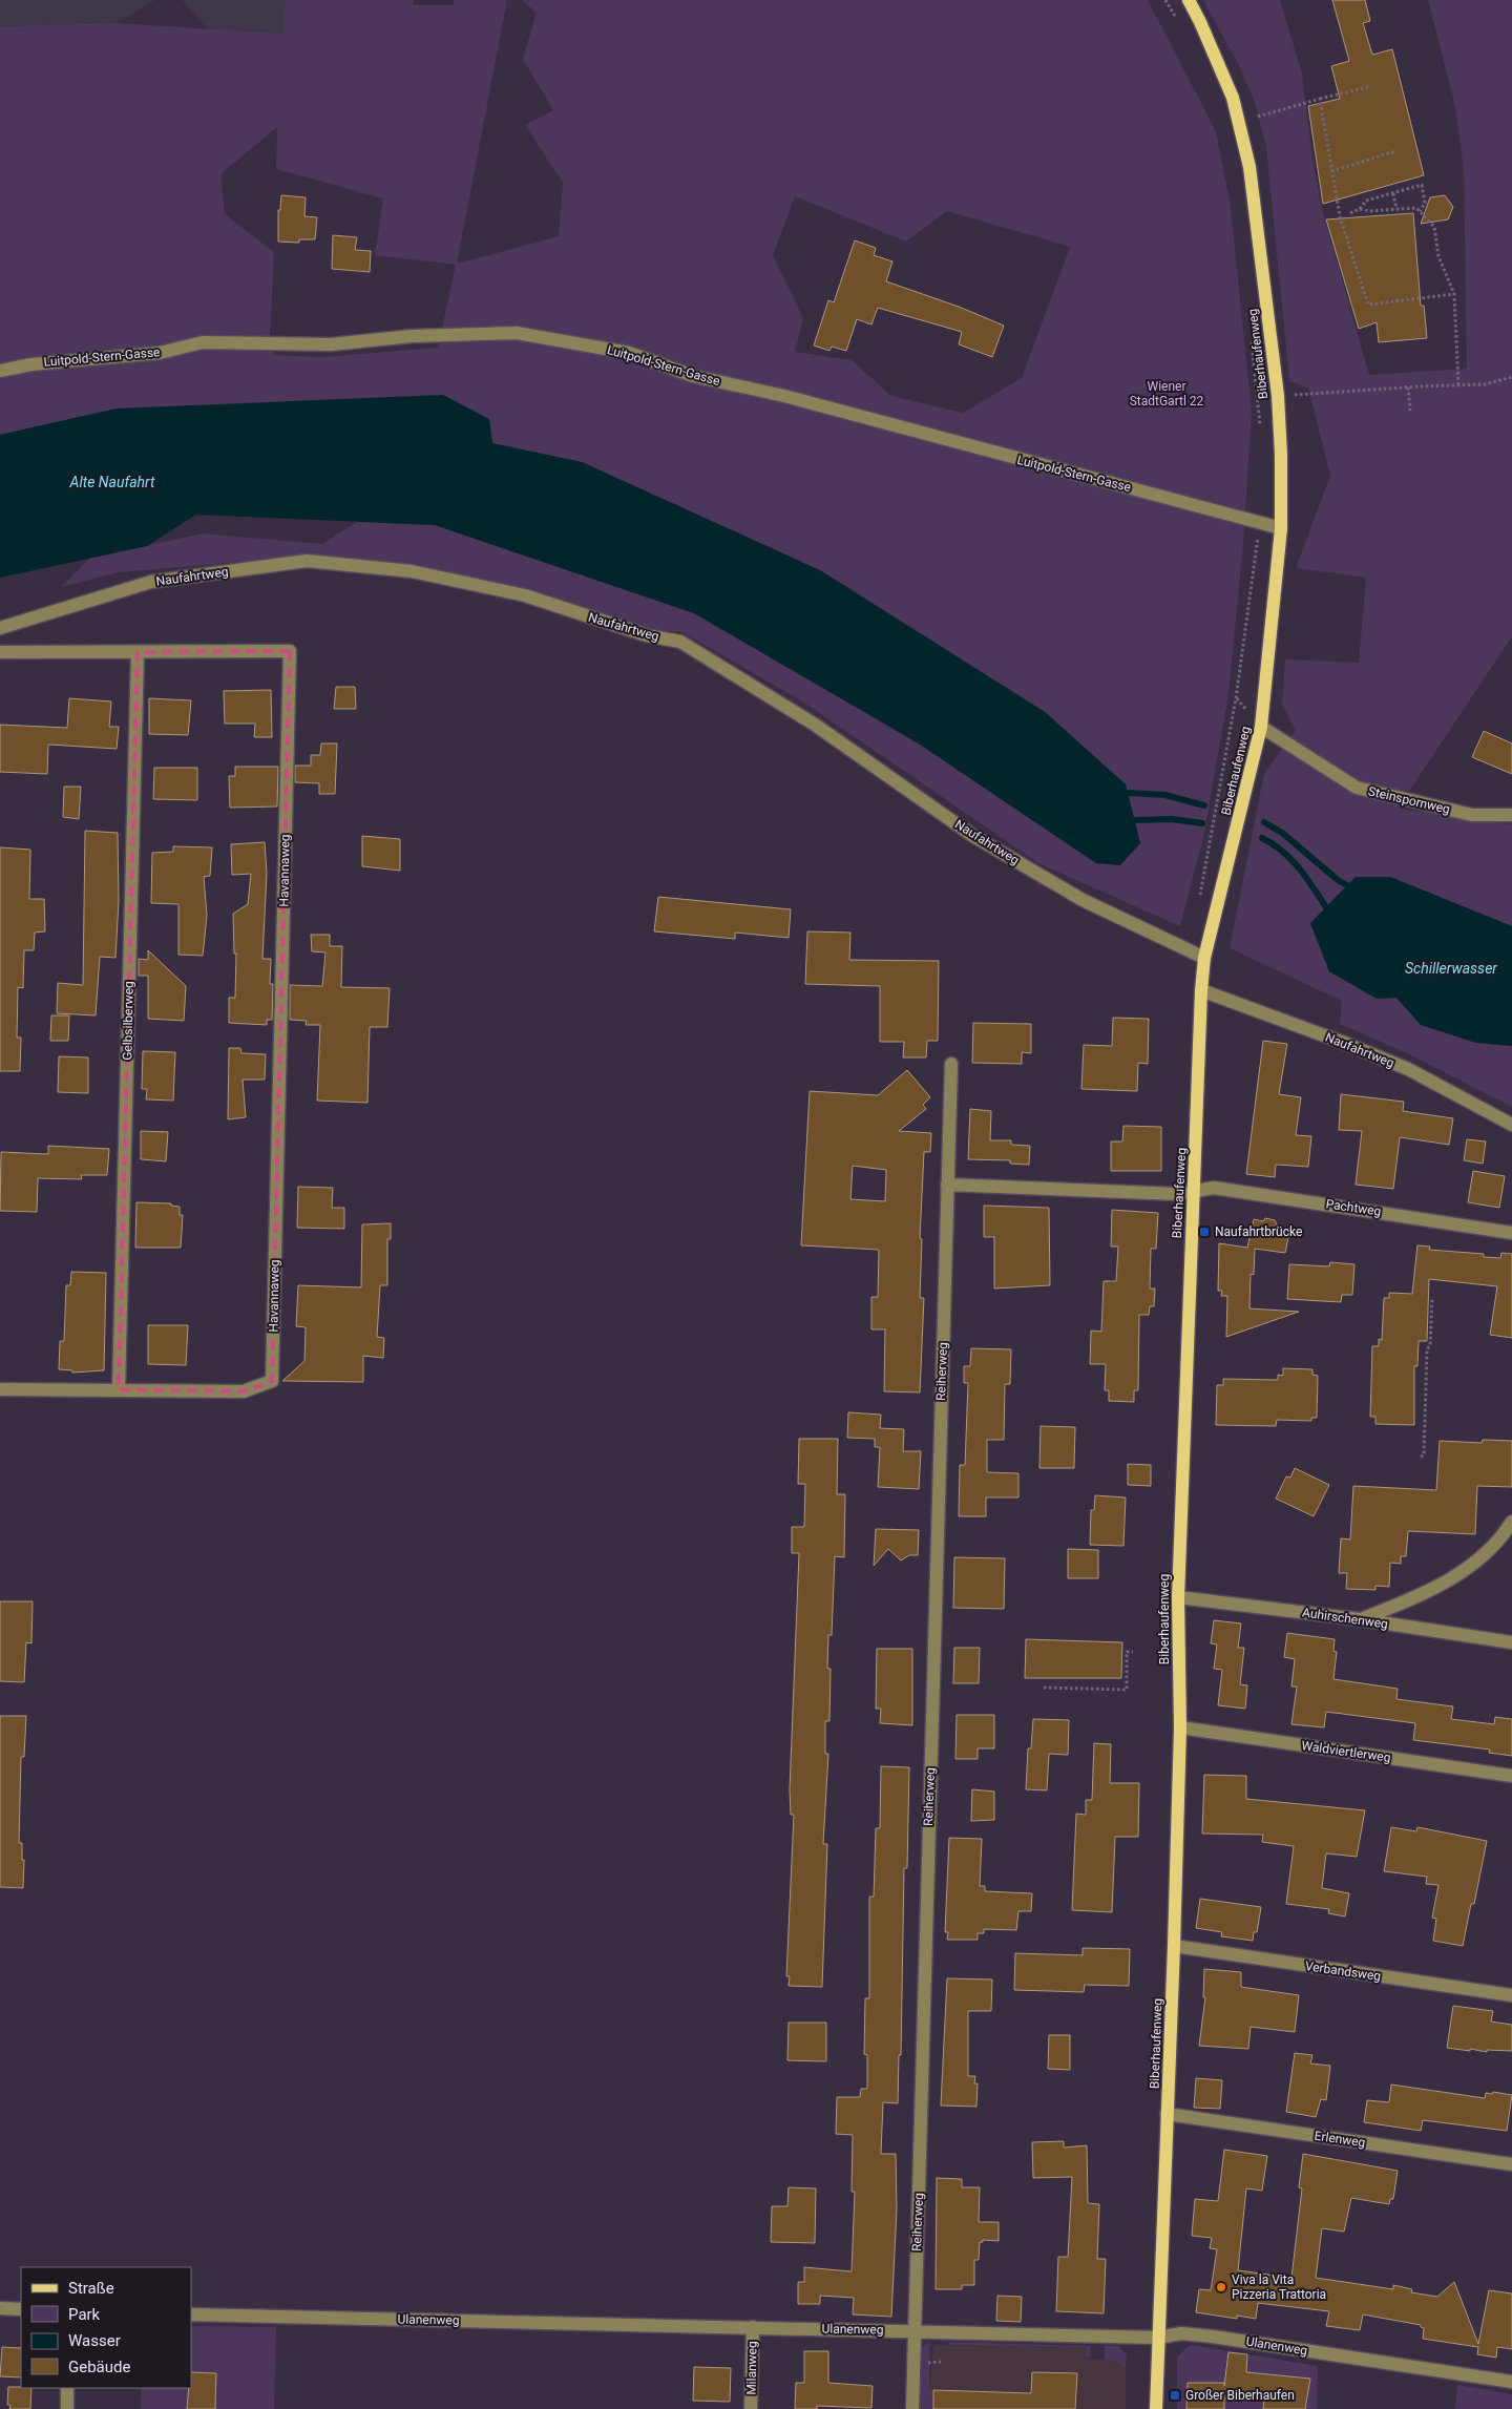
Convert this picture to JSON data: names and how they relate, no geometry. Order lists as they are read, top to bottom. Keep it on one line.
{"streets":{"main road":["Biberhaufenweg"],"street":["Luitpold-Stern-Gasse","Naufahrtweg","Steinspornweg","Havannaweg","Gelbsilberweg","Pachtweg","Reiherweg","Auhirschenweg","Waldviertlerweg","Verbandsweg","Erlenweg","Ulanenweg","Milanweg"]},"crossings":[["Biberhaufenweg","Luitpold-Stern-Gasse"],["Biberhaufenweg","Naufahrtweg"],["Biberhaufenweg","Steinspornweg"],["Biberhaufenweg","Pachtweg"],["Biberhaufenweg","Auhirschenweg"],["Biberhaufenweg","Waldviertlerweg"],["Biberhaufenweg","Verbandsweg"],["Biberhaufenweg","Erlenweg"],["Biberhaufenweg","Ulanenweg"],["Havannaweg","Gelbsilberweg"],["Reiherweg","Ulanenweg"],["Ulanenweg","Milanweg"]],"water":["Alte Naufahrt","Schillerwasser"],"parks":["Wiener StadtGartl 22"],"places":{"transit":["Naufahrtbrücke","Großer Biberhaufen"],"other":["Viva la Vita Pizzeria Trattoria"]},"legend":["Straße","Park","Wasser","Gebäude"]}
